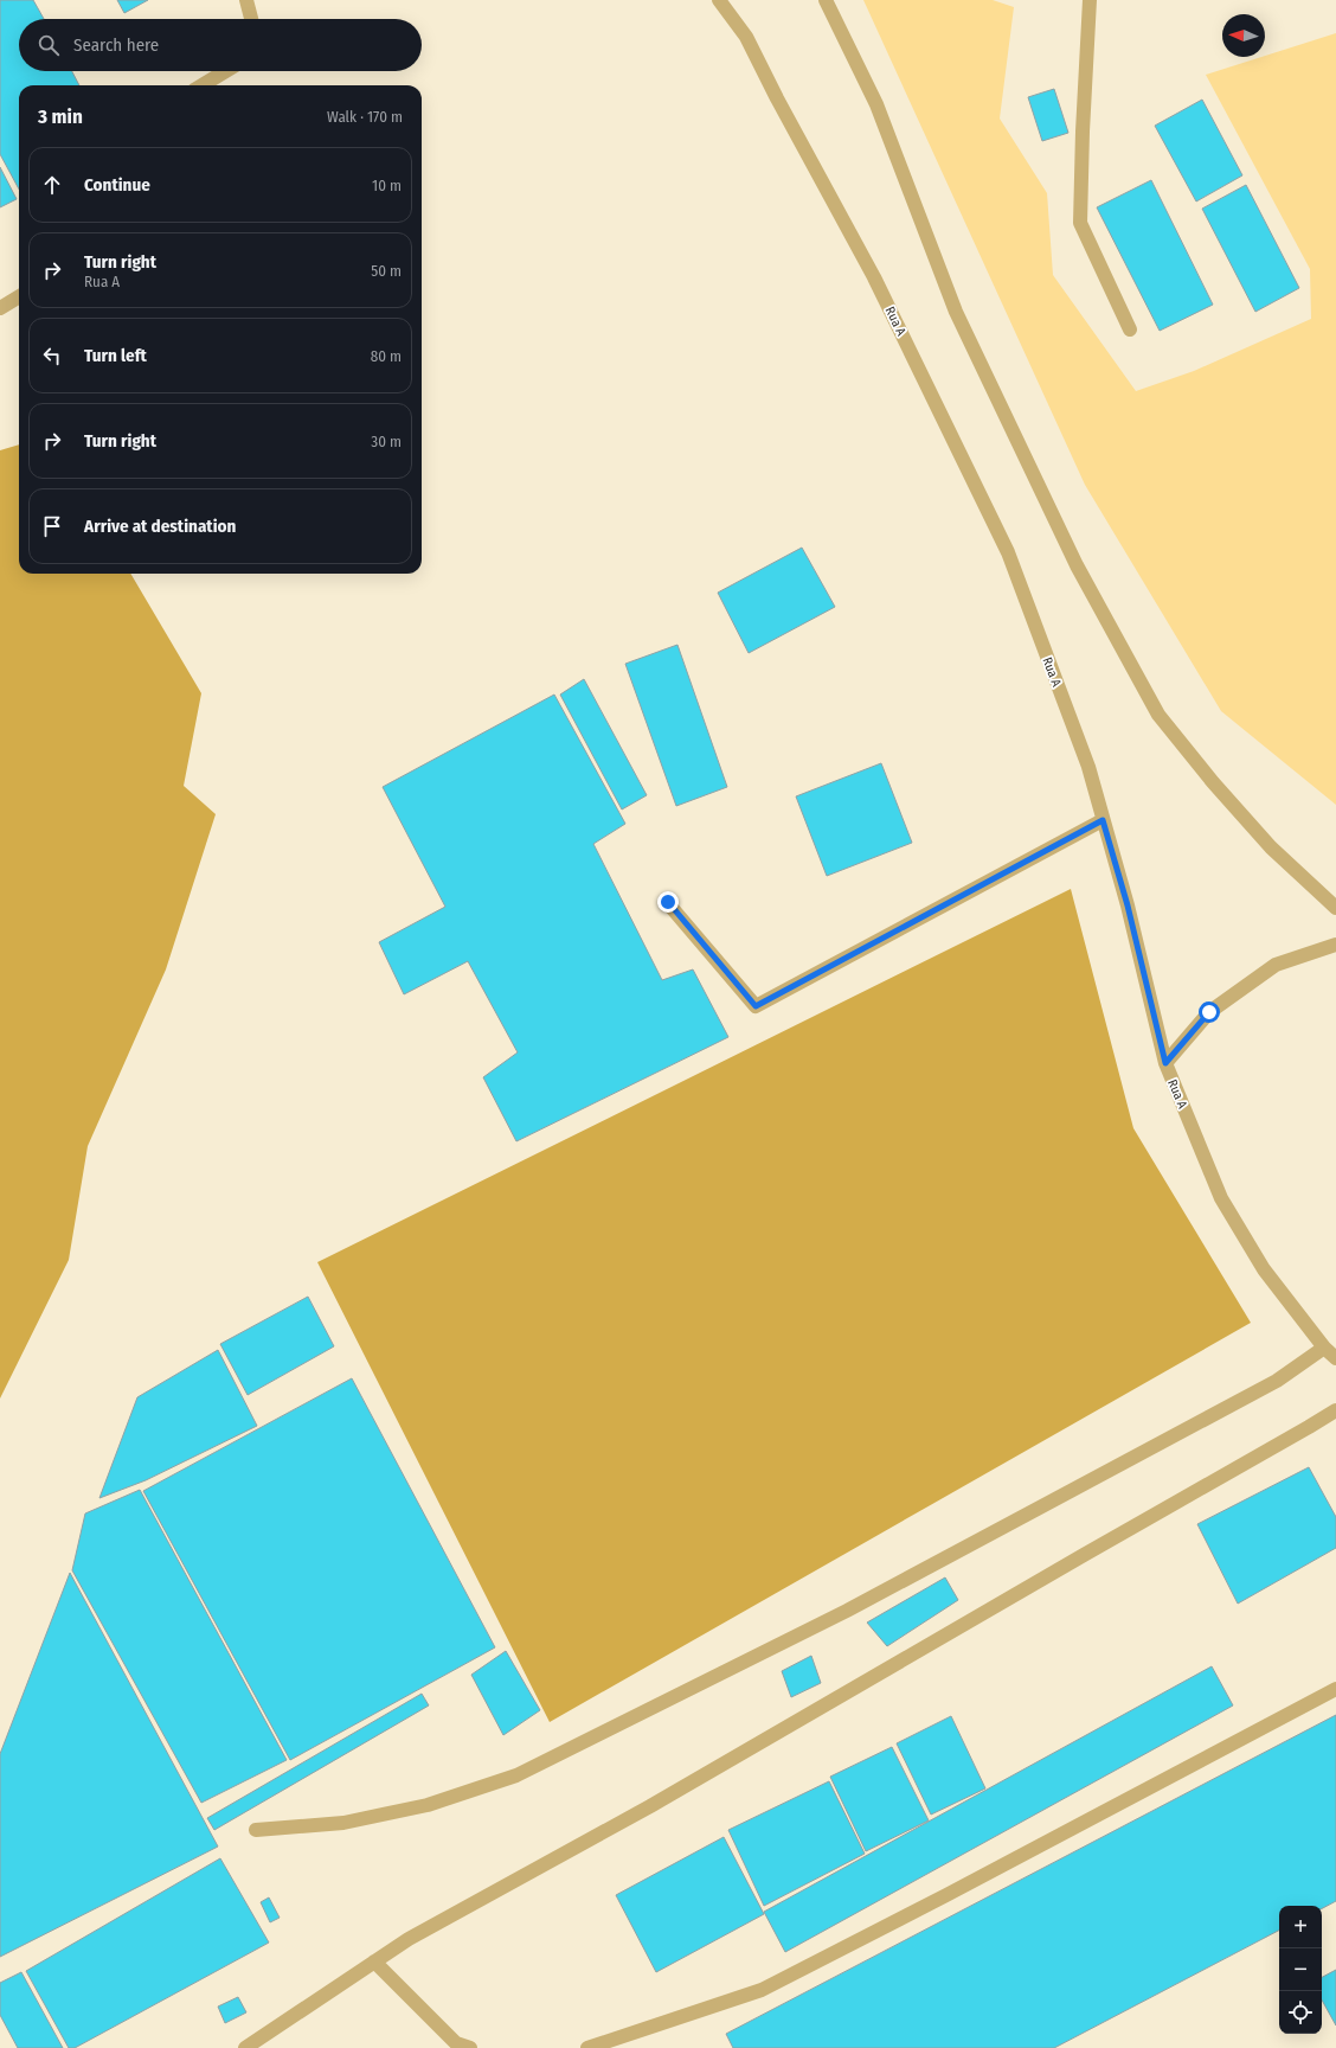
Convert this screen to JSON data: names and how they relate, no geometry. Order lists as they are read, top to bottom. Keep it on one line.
{"streets":{"street":["Rua A"]},"north":"left","page":{"search":"Search here","heading":["3 min","Walk · 170 m"],"list":[["Continue","10 m"],["Turn right","Rua A","50 m"],["Turn left","80 m"],["Turn right","30 m"],"Arrive at destination"],"map_buttons":["+","−"]}}
